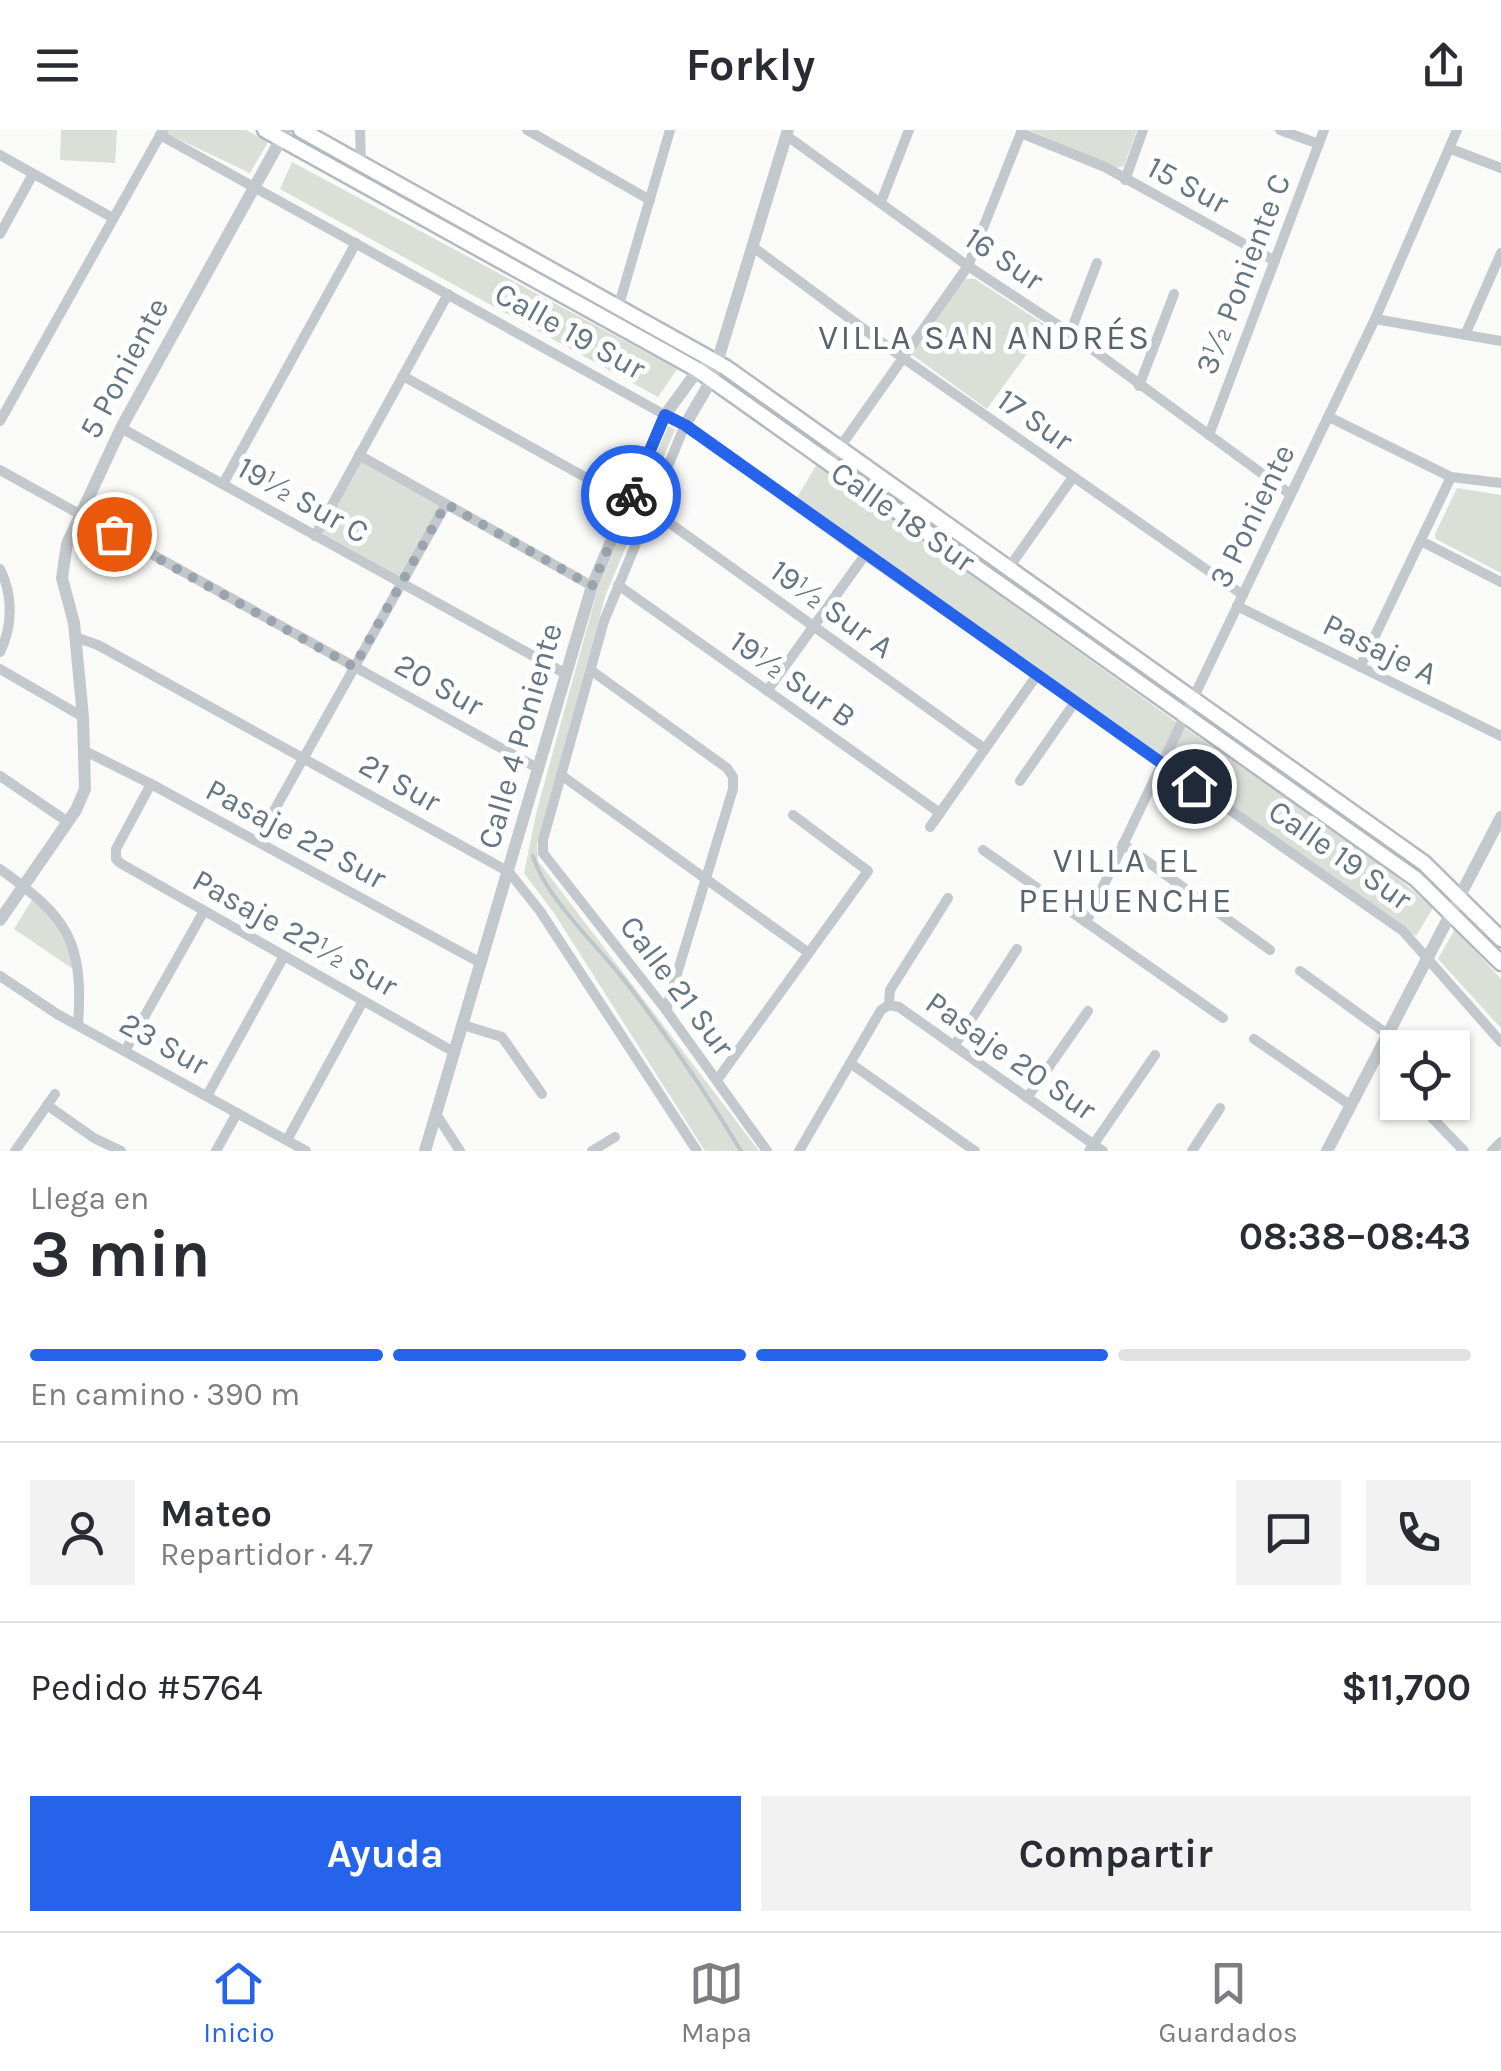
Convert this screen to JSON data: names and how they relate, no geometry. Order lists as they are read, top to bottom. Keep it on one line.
{"streets":{"main road":["Calle 18 Sur"],"street":["15 Sur","16 Sur","3½ Poniente C","Calle 19 Sur","5 Poniente","17 Sur","19½ Sur C","3 Poniente","19½ Sur A","Pasaje A","19½ Sur B","20 Sur","Calle 4 Poniente","21 Sur","Pasaje 22 Sur","Pasaje 22½ Sur","Calle 21 Sur","23 Sur","Pasaje 20 Sur"]},"crossings":[["15 Sur","3½ Poniente C"],["16 Sur","3½ Poniente C"],["16 Sur","3 Poniente"],["16 Sur","Calle 4 Poniente"],["Calle 19 Sur","5 Poniente"],["Calle 19 Sur","3 Poniente"],["Calle 19 Sur","Calle 4 Poniente"],["5 Poniente","19½ Sur C"],["5 Poniente","Calle 18 Sur"],["5 Poniente","20 Sur"],["5 Poniente","21 Sur"],["5 Poniente","Pasaje 22 Sur"],["17 Sur","3 Poniente"],["17 Sur","Pasaje A"],["17 Sur","Calle 4 Poniente"],["19½ Sur C","Calle 4 Poniente"],["3 Poniente","Calle 18 Sur"],["3 Poniente","Pasaje A"],["Calle 18 Sur","Calle 4 Poniente"],["19½ Sur A","Calle 4 Poniente"],["19½ Sur B","Calle 4 Poniente"],["20 Sur","Calle 4 Poniente"],["Calle 4 Poniente","21 Sur"],["Calle 4 Poniente","Pasaje 22 Sur"],["Calle 4 Poniente","Pasaje 22½ Sur"],["Calle 4 Poniente","Calle 21 Sur"],["Pasaje 22 Sur","Pasaje 22½ Sur"]],"districts":["VILLA SAN ANDRÉS","VILLA EL PEHUENCHE"],"page":{"header":"Forkly","heading":["3 min","Llega en","08:38–08:43"],"panel":["Mateo","Repartidor · 4.7","Pedido #5764","$11,700"],"bar":"En camino · 390 m","buttons":["Ayuda","Compartir"],"tabs":["Inicio","Mapa","Guardados"]}}
